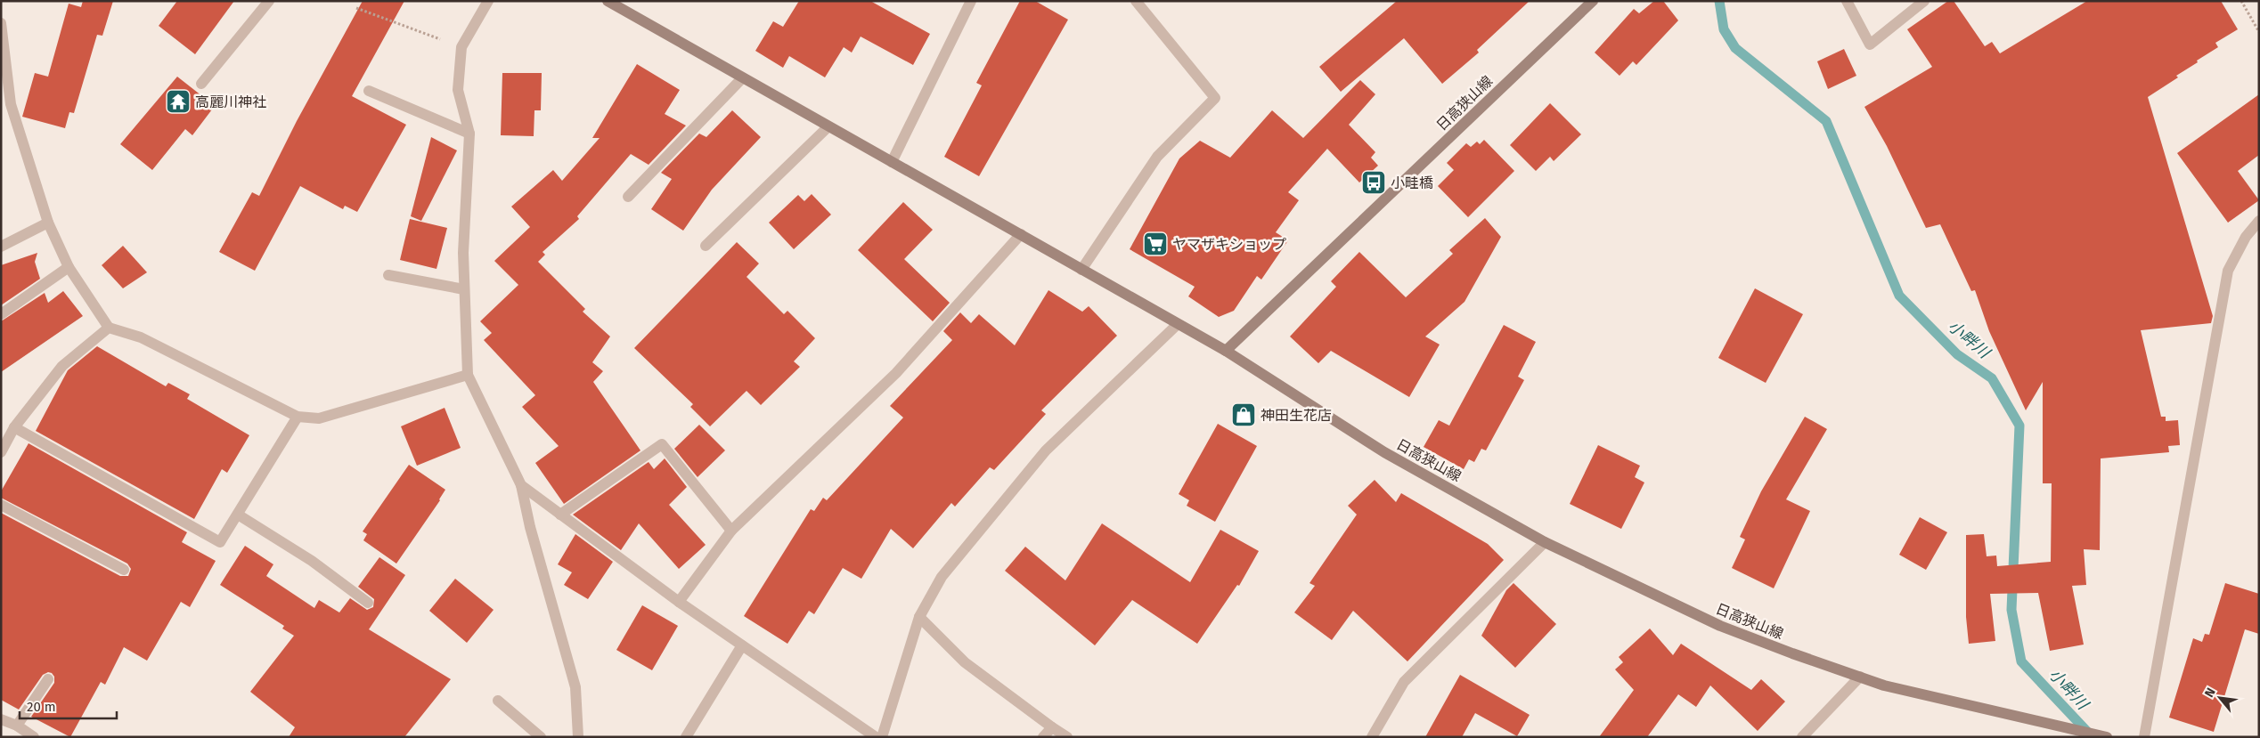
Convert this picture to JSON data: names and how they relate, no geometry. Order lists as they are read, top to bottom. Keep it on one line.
{"streets":{"main road":["日高狭山線"]},"water":["小畔川"],"places":{"temple":["高麗川神社"],"bus stop":["小畦橋"],"supermarket":["ヤマザキショップ"],"shop":["神田生花店"]},"scale_bar":"20 m","north":"top left"}
